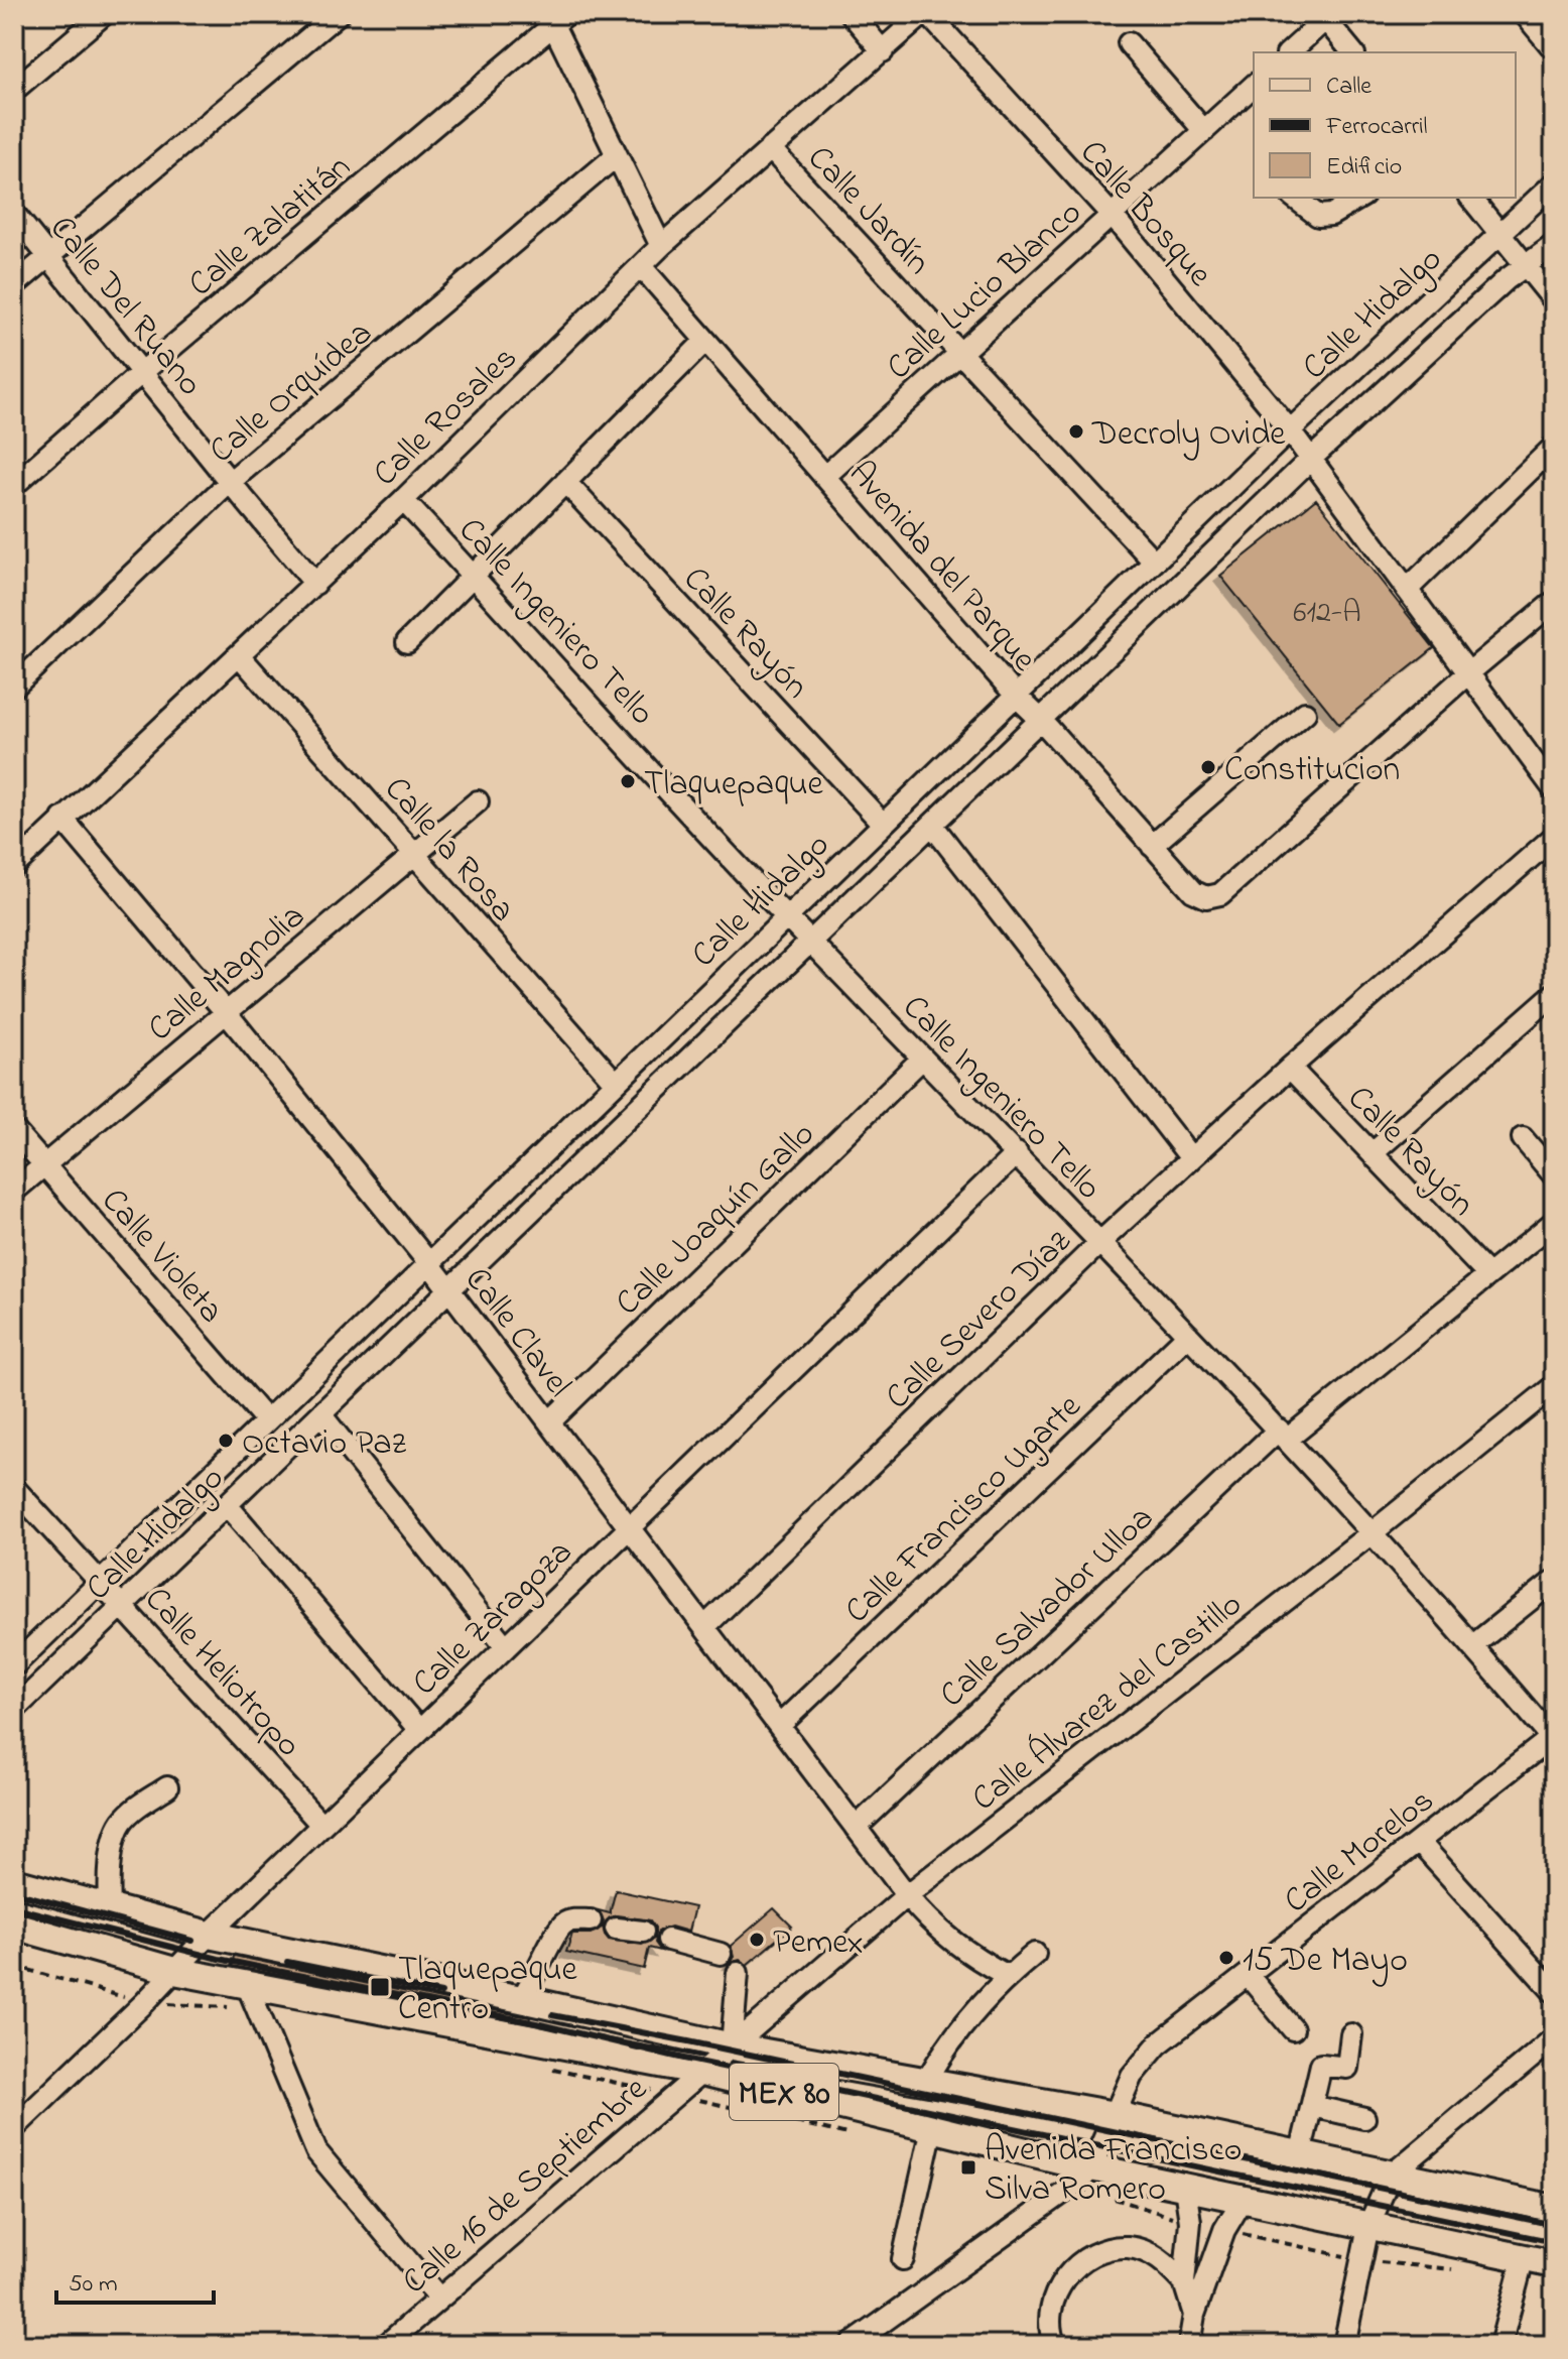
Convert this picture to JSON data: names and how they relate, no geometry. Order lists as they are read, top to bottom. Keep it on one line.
{"streets":{"main road":["MEX 80"],"street":["Calle Jardín","Calle Bosque","Calle Zalatitán","Calle Lucio Blanco","Calle Del Ruano","Calle Hidalgo","Calle Orquídea","Calle Rosales","Avenida del Parque","Calle Ingeniero Tello","Calle Rayón","Calle la Rosa","Calle Magnolia","Calle Joaquín Gallo","Calle Violeta","Calle Severo Díaz","Calle Clavel","Calle Francisco Ugarte","Calle Salvador Ulloa","Calle Zaragoza","Calle Heliotropo","Calle Álvarez del Castillo","Calle Morelos","Calle 16 de Septiembre"]},"crossings":[["Calle Jardín","Calle Lucio Blanco"],["Calle Jardín","Calle Hidalgo"],["Calle Jardín","Calle Rosales"],["Calle Bosque","Calle Lucio Blanco"],["Calle Bosque","Calle Hidalgo"],["Calle Bosque","Calle Rosales"],["Calle Bosque","Avenida del Parque"],["Calle Zalatitán","Calle Del Ruano"],["Calle Lucio Blanco","Avenida del Parque"],["Calle Del Ruano","Calle Orquídea"],["Calle Del Ruano","Calle Rosales"],["Calle Hidalgo","Avenida del Parque"],["Calle Hidalgo","Calle Ingeniero Tello"],["Calle Hidalgo","Calle Rayón"],["Calle Hidalgo","Calle la Rosa"],["Calle Hidalgo","Calle Violeta"],["Calle Hidalgo","Calle Clavel"],["Calle Hidalgo","Calle Heliotropo"],["Calle Rosales","Avenida del Parque"],["Calle Rosales","Calle Ingeniero Tello"],["Calle Rosales","Calle la Rosa"],["Calle Rosales","Calle Clavel"],["Calle Ingeniero Tello","Calle Joaquín Gallo"],["Calle Ingeniero Tello","Calle Severo Díaz"],["Calle Ingeniero Tello","Calle Francisco Ugarte"],["Calle Ingeniero Tello","Calle Salvador Ulloa"],["Calle Ingeniero Tello","Calle Zaragoza"],["Calle Ingeniero Tello","Calle Álvarez del Castillo"],["Calle Ingeniero Tello","Calle Morelos"],["Calle Rayón","Calle Severo Díaz"],["Calle Rayón","Calle Salvador Ulloa"],["Calle la Rosa","Calle Magnolia"],["Calle Magnolia","Calle Violeta"],["Calle Magnolia","Calle Clavel"],["Calle Joaquín Gallo","Calle Clavel"],["Calle Severo Díaz","Calle Clavel"],["Calle Clavel","Calle Francisco Ugarte"],["Calle Clavel","Calle Salvador Ulloa"],["Calle Clavel","Calle Zaragoza"],["Calle Clavel","Calle Álvarez del Castillo"],["Calle Zaragoza","Calle Heliotropo"],["Calle Zaragoza","MEX 80"],["Calle Álvarez del Castillo","MEX 80"],["Calle Álvarez del Castillo","Calle 16 de Septiembre"],["Calle Morelos","MEX 80"],["MEX 80","Calle 16 de Septiembre"]],"places":{"other":["Decroly Ovide","Constitucion","Tlaquepaque","Octavio Paz","Pemex","15 De Mayo"],"transit":["Tlaquepaque Centro","Avenida Francisco Silva Romero"]},"house_numbers":["612-A"],"legend":["Calle","Ferrocarril","Edificio"],"scale_bar":"50 m"}
